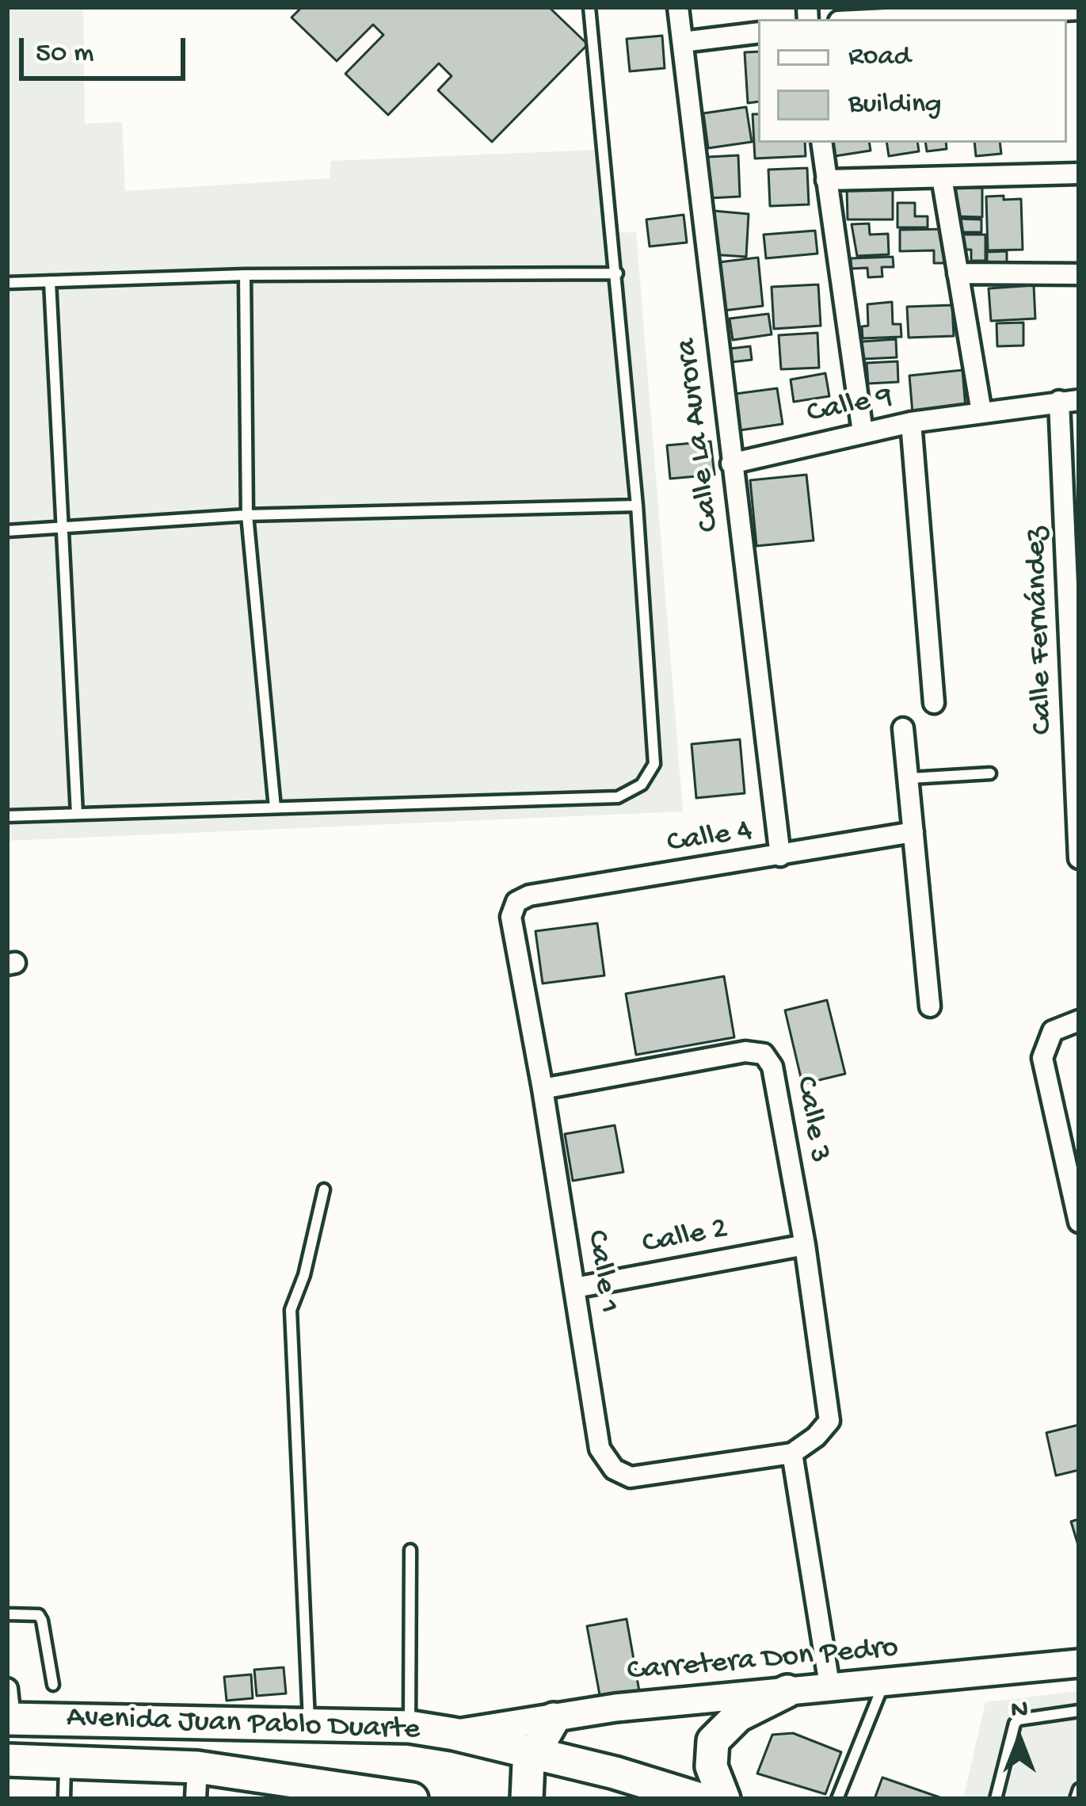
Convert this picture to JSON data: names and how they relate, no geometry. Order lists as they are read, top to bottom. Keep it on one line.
{"streets":{"main road":["Avenida Juan Pablo Duarte"],"street":["Calle 9","Calle La Aurora","Calle Fernández","Calle 4","Calle 3","Calle 2","Calle 1","Carretera Don Pedro"]},"crossings":[["Calle 9","Calle La Aurora"],["Calle 9","Calle Fernández"],["Calle La Aurora","Calle 4"],["Calle 4","Calle 1"],["Calle 3","Calle 2"],["Calle 3","Calle 1"],["Calle 2","Calle 1"],["Carretera Don Pedro","Avenida Juan Pablo Duarte"]],"legend":["Road","Building"],"scale_bar":"50 m","north":"top"}
